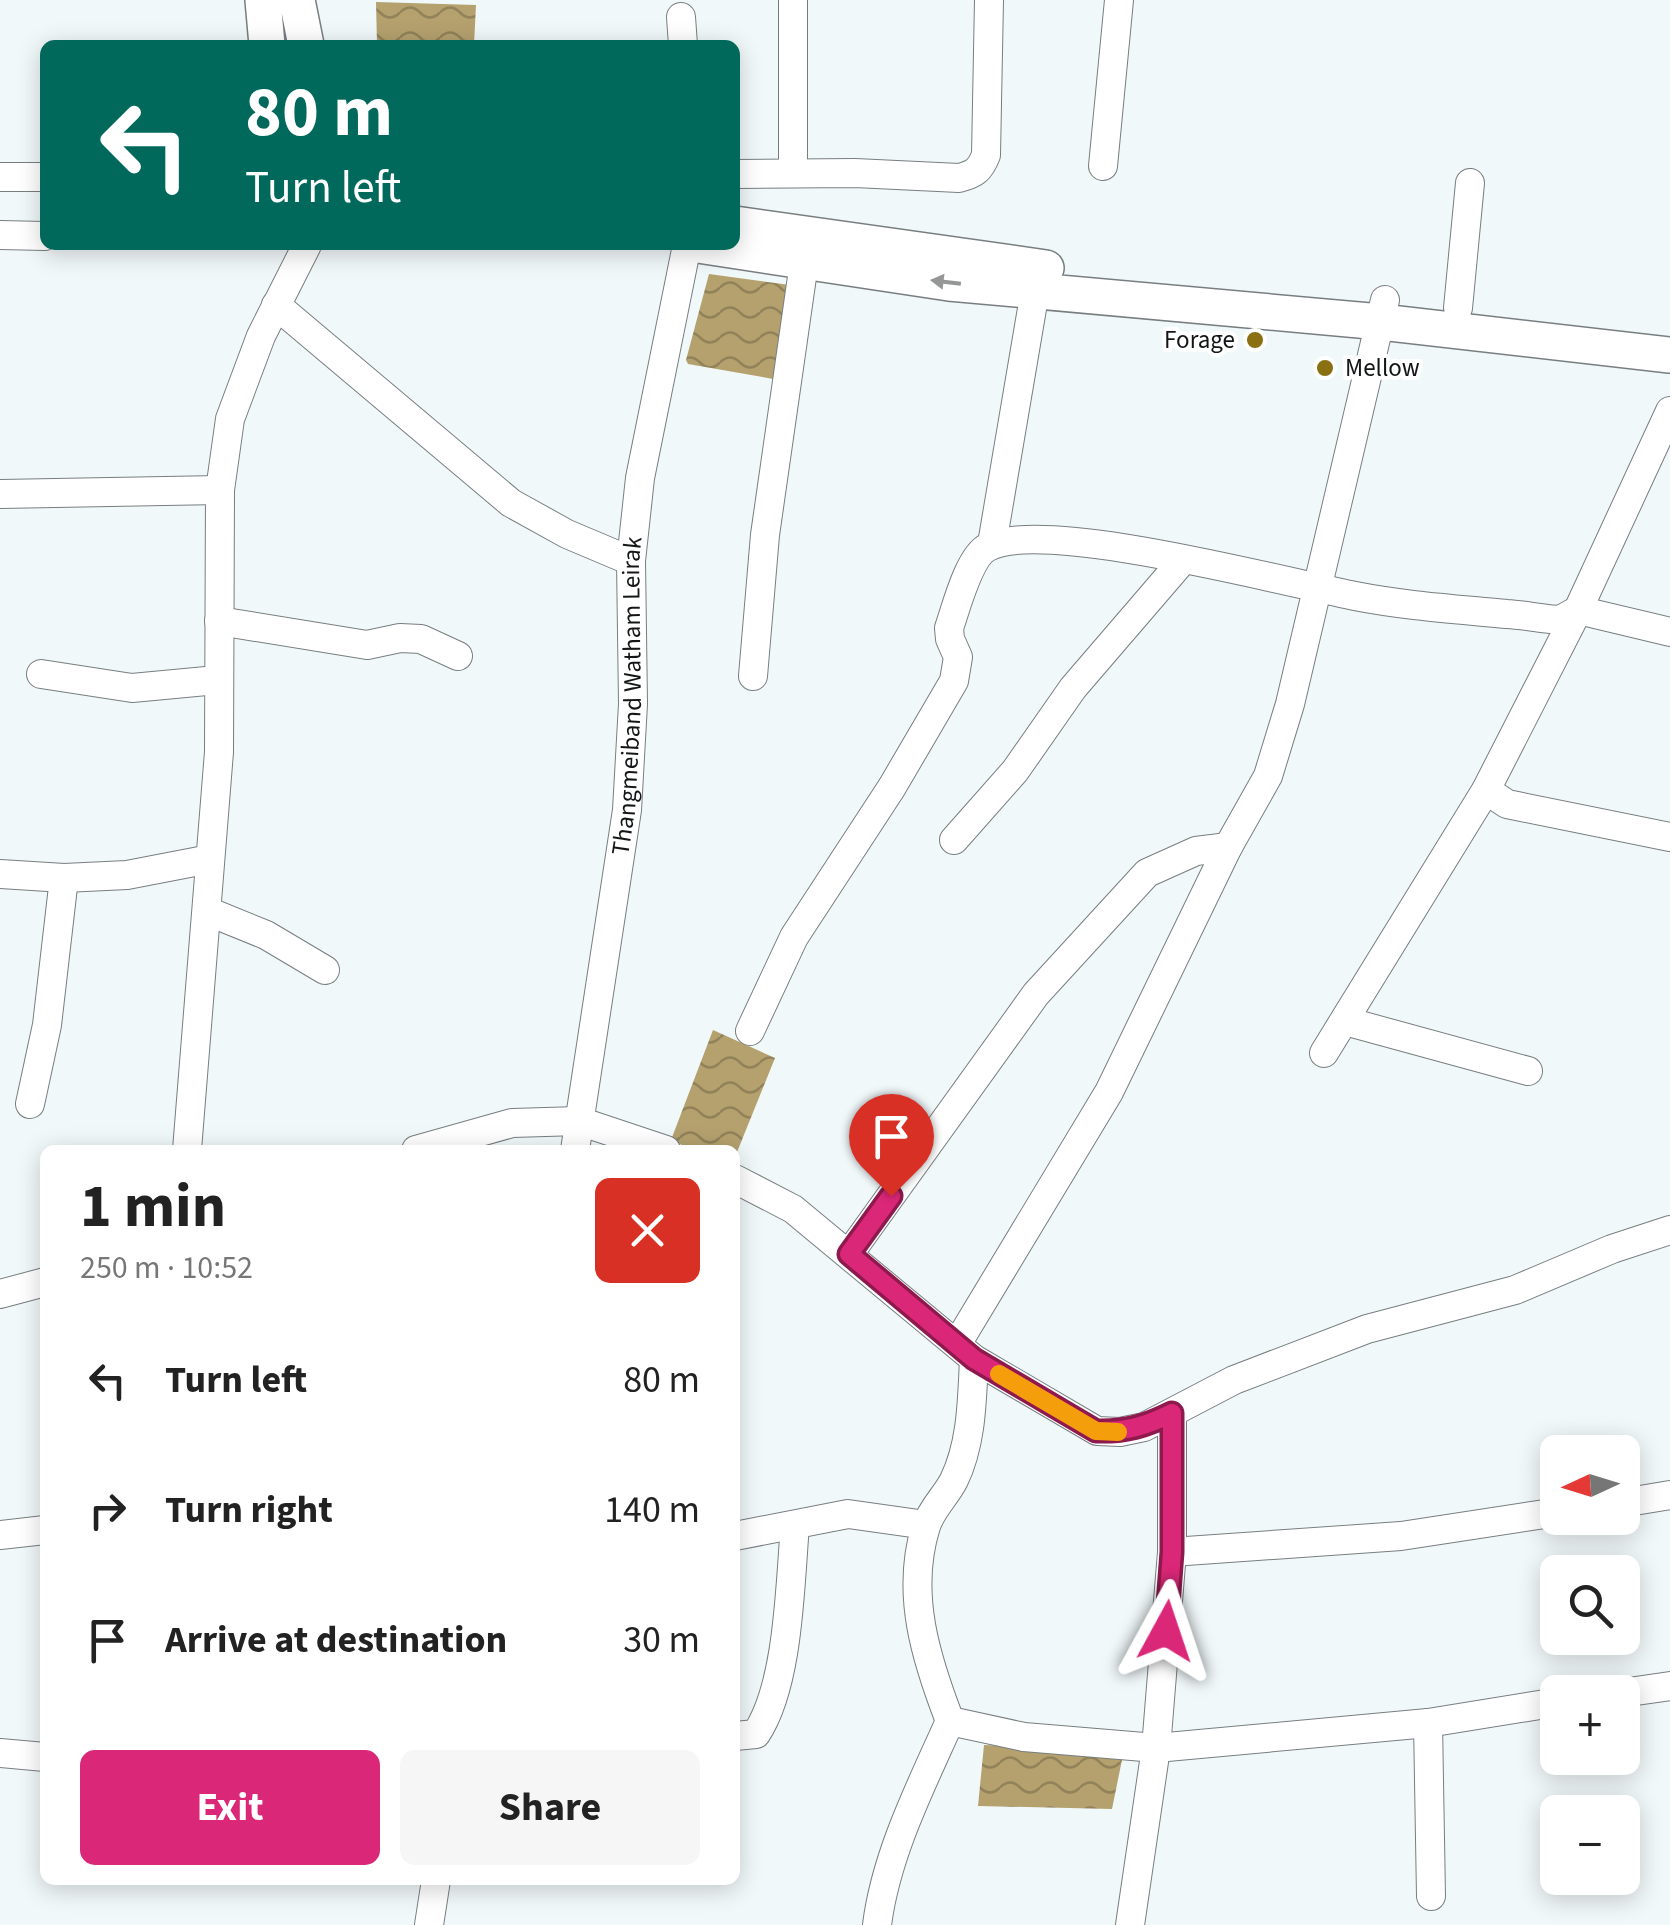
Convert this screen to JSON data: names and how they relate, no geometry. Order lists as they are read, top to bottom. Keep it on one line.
{"streets":{"street":["Thangmeiband Watham Leirak"]},"places":["Forage","Mellow"],"north":"left","page":{"turn":["80 m","Turn left"],"heading":["1 min","250 m · 10:52"],"list":[{"name":"Turn left","value":"80 m"},{"name":"Turn right","value":"140 m"},{"name":"Arrive at destination","value":"30 m"}],"map_buttons":["+","−"],"buttons":["Exit","Share"]}}
